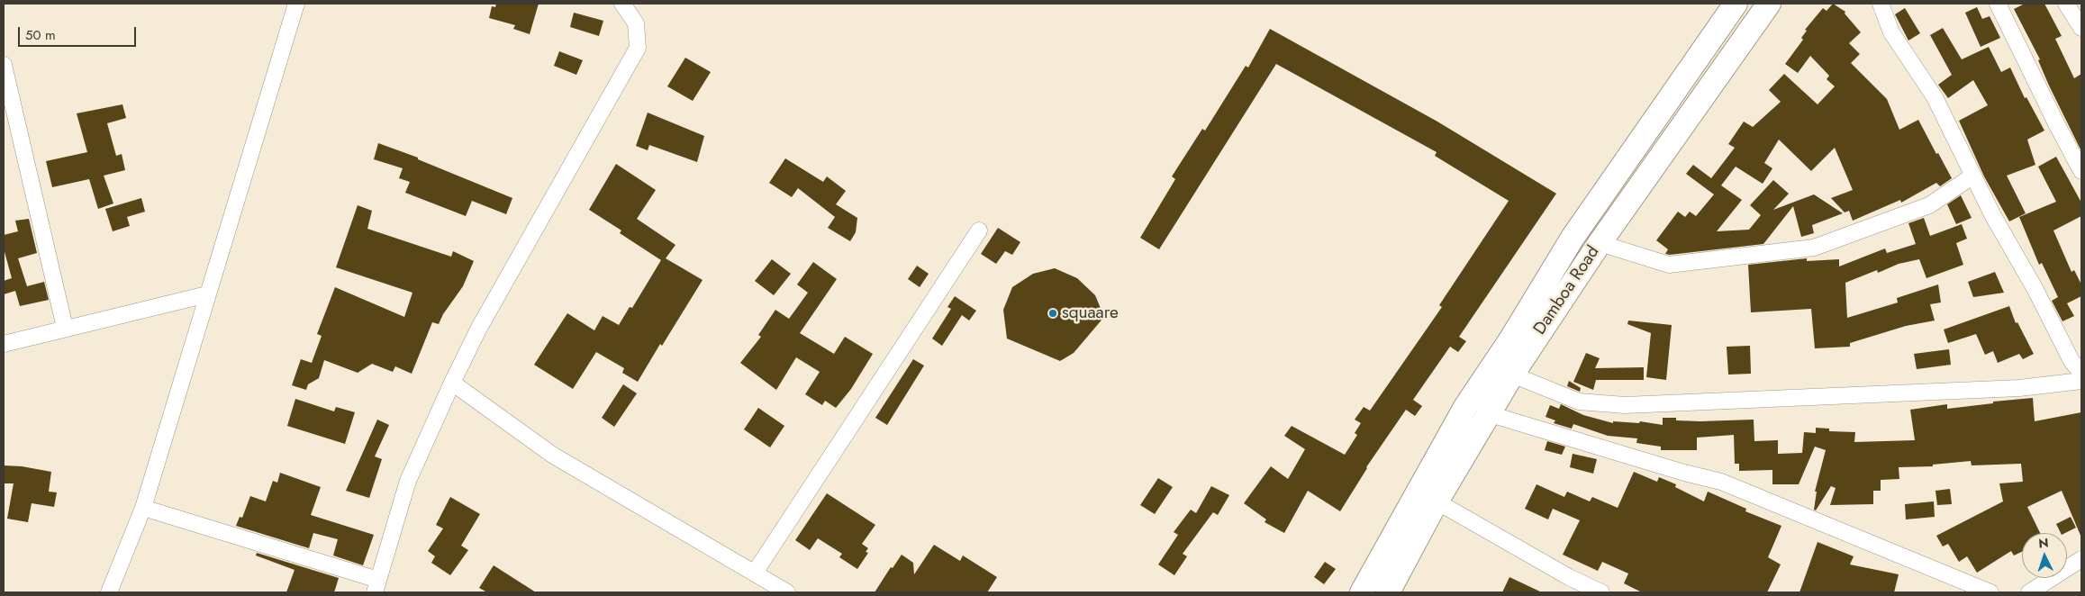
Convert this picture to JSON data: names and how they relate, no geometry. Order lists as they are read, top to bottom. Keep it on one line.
{"streets":{"main road":["Damboa Road"]},"places":["squaare"],"scale_bar":"50 m","north":"top"}
